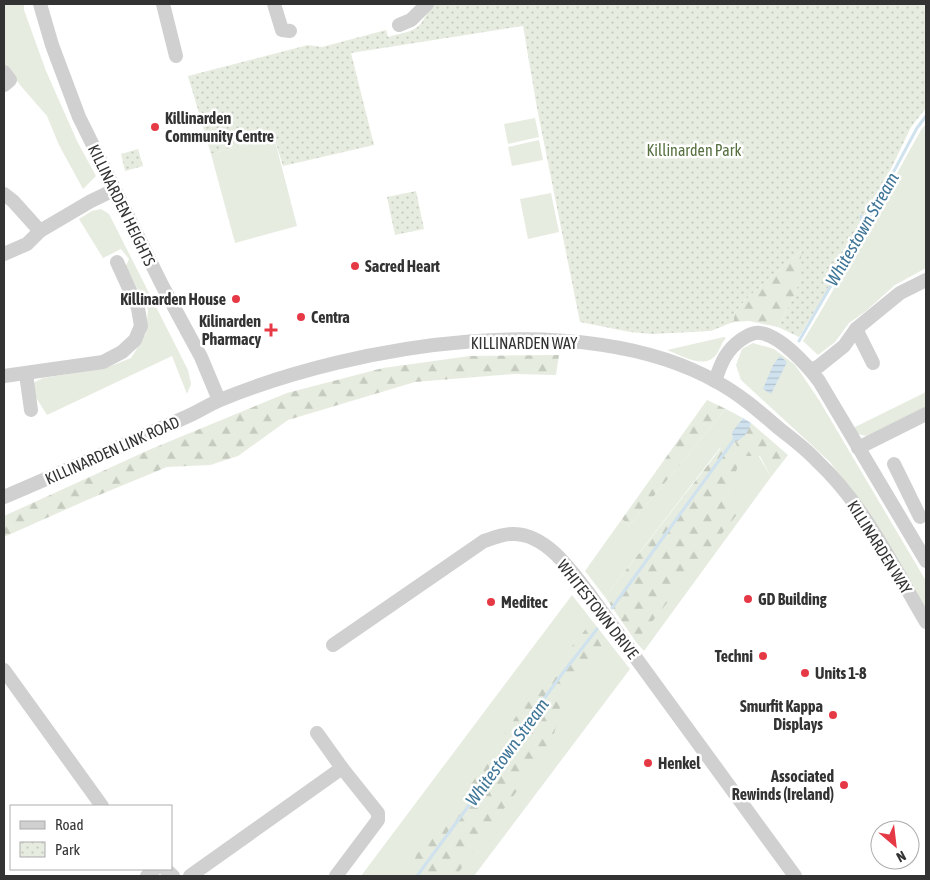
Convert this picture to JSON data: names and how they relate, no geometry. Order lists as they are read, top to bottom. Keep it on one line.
{"streets":{"street":["KILLINARDEN HEIGHTS","KILLINARDEN WAY","KILLINARDEN LINK ROAD","WHITESTOWN DRIVE"]},"crossings":[["KILLINARDEN HEIGHTS","KILLINARDEN WAY"],["KILLINARDEN HEIGHTS","KILLINARDEN LINK ROAD"],["KILLINARDEN WAY","KILLINARDEN LINK ROAD"]],"water":["Whitestown Stream"],"parks":["Killinarden Park"],"places":{"other":["Killinarden Community Centre","Sacred Heart","Killinarden House","Centra","GD Building","Meditec","Techni","Units 1-8","Smurfit Kappa Displays","Henkel","Associated Rewinds (Ireland)"],"health":["Kilinarden Pharmacy"]},"legend":["Road","Park"],"north":"bottom right"}
